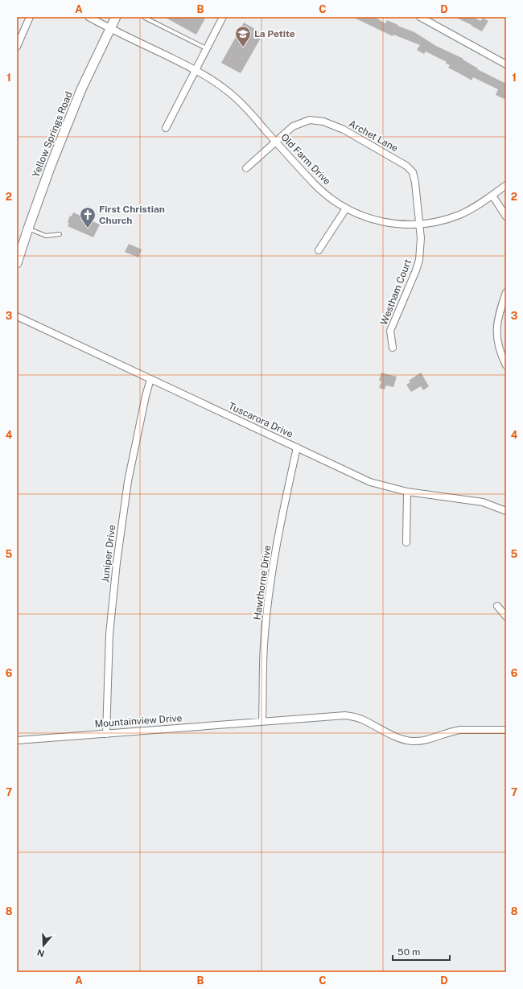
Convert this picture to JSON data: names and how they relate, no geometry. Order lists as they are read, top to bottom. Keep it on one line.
{"streets":{"main road":["Yellow Springs Road"],"street":["Archet Lane","Old Farm Drive","Westham Court","Tuscarora Drive","Juniper Drive","Hawthorne Drive","Mountainview Drive"]},"crossings":[["Yellow Springs Road","Old Farm Drive"],["Archet Lane","Old Farm Drive"],["Archet Lane","Westham Court"],["Old Farm Drive","Westham Court"],["Tuscarora Drive","Juniper Drive"],["Tuscarora Drive","Hawthorne Drive"],["Juniper Drive","Mountainview Drive"],["Hawthorne Drive","Mountainview Drive"]],"places":{"school or university":["La Petite"],"church":["First Christian Church"]},"scale_bar":"50 m","north":"bottom","grid":{"columns":["A","B","C","D"],"rows":["1","2","3","4","5","6","7","8"]}}
